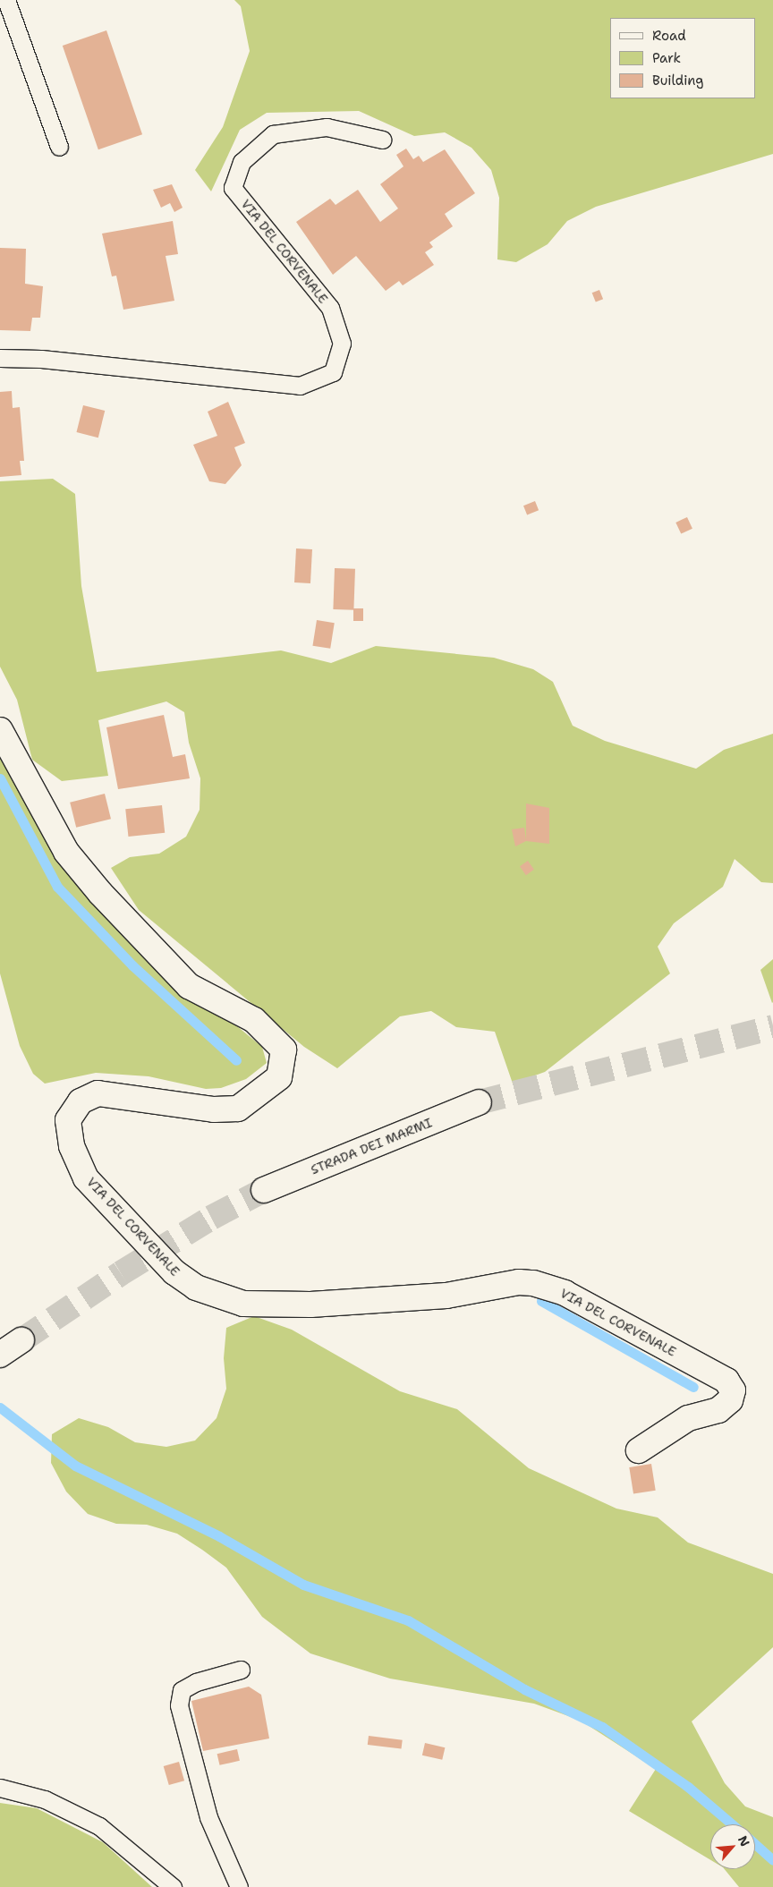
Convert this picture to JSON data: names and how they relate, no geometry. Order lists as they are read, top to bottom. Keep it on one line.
{"streets":{"street":["VIA DEL CORVENALE","STRADA DEI MARMI"]},"legend":["Road","Park","Building"],"north":"top right"}
